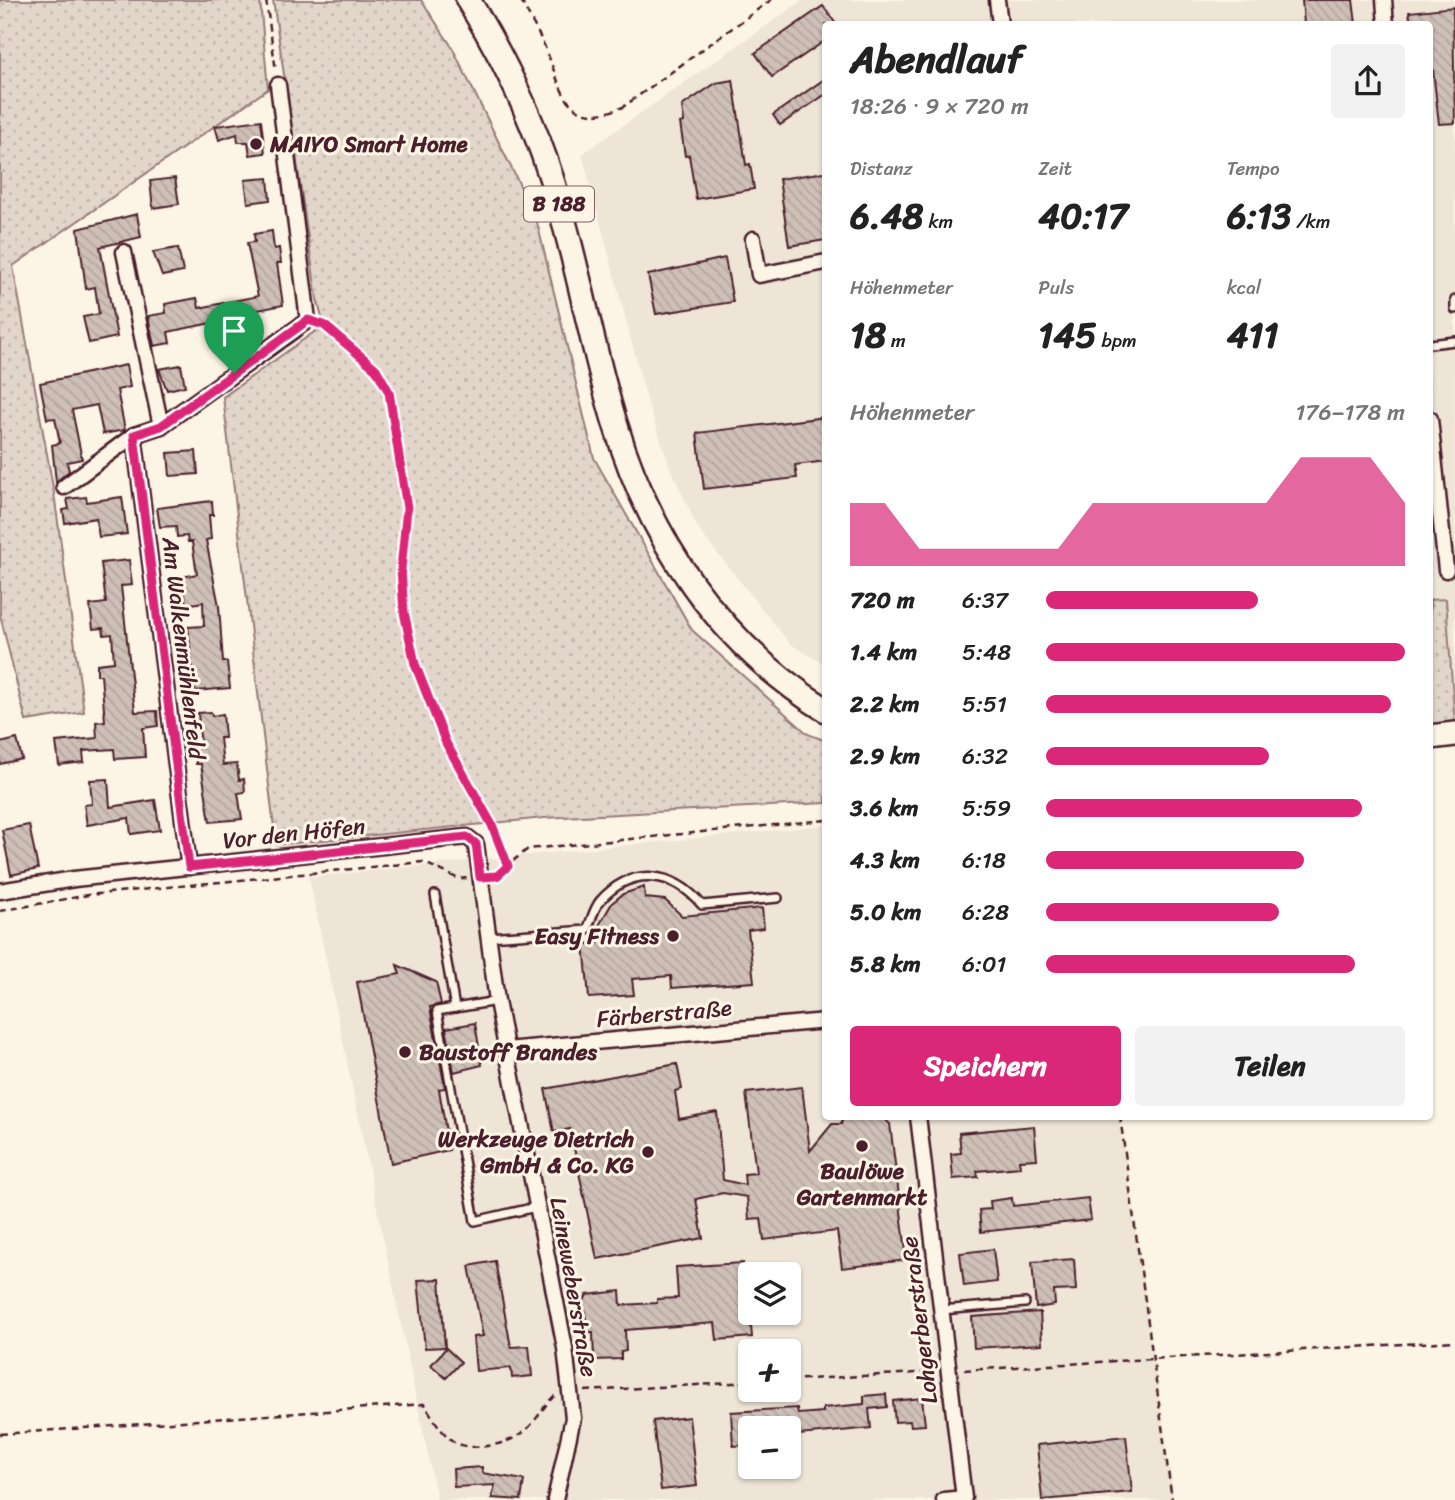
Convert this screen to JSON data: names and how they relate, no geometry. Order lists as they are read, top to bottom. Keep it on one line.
{"streets":{"main road":["B 188"],"street":["Am Walkenmühlenfeld","Vor den Höfen","Färberstraße","Leineweberstraße","Lohgerberstraße"]},"crossings":[["Am Walkenmühlenfeld","Vor den Höfen"],["Vor den Höfen","Leineweberstraße"],["Färberstraße","Leineweberstraße"]],"places":["MAIYO Smart Home","Easy Fitness","Baustoff Brandes","Baulöwe Gartenmarkt","Werkzeuge Dietrich GmbH & Co. KG"],"page":{"heading":["Abendlauf","18:26 · 9 × 720 m"],"stats":[["Distanz","6.48 km"],["Zeit","40:17"],["Tempo","6:13 /km"],["Höhenmeter","18 m"],["Puls","145 bpm"],["kcal","411"]],"chart":["Höhenmeter","176–178 m"],"list":[{"name":"720 m","note":"6:37"},{"name":"1.4 km","note":"5:48"},{"name":"2.2 km","note":"5:51"},{"name":"2.9 km","note":"6:32"},{"name":"3.6 km","note":"5:59"},{"name":"4.3 km","note":"6:18"},{"name":"5.0 km","note":"6:28"},{"name":"5.8 km","note":"6:01"}],"buttons":["Speichern","Teilen"],"map_buttons":["+","−"]}}
